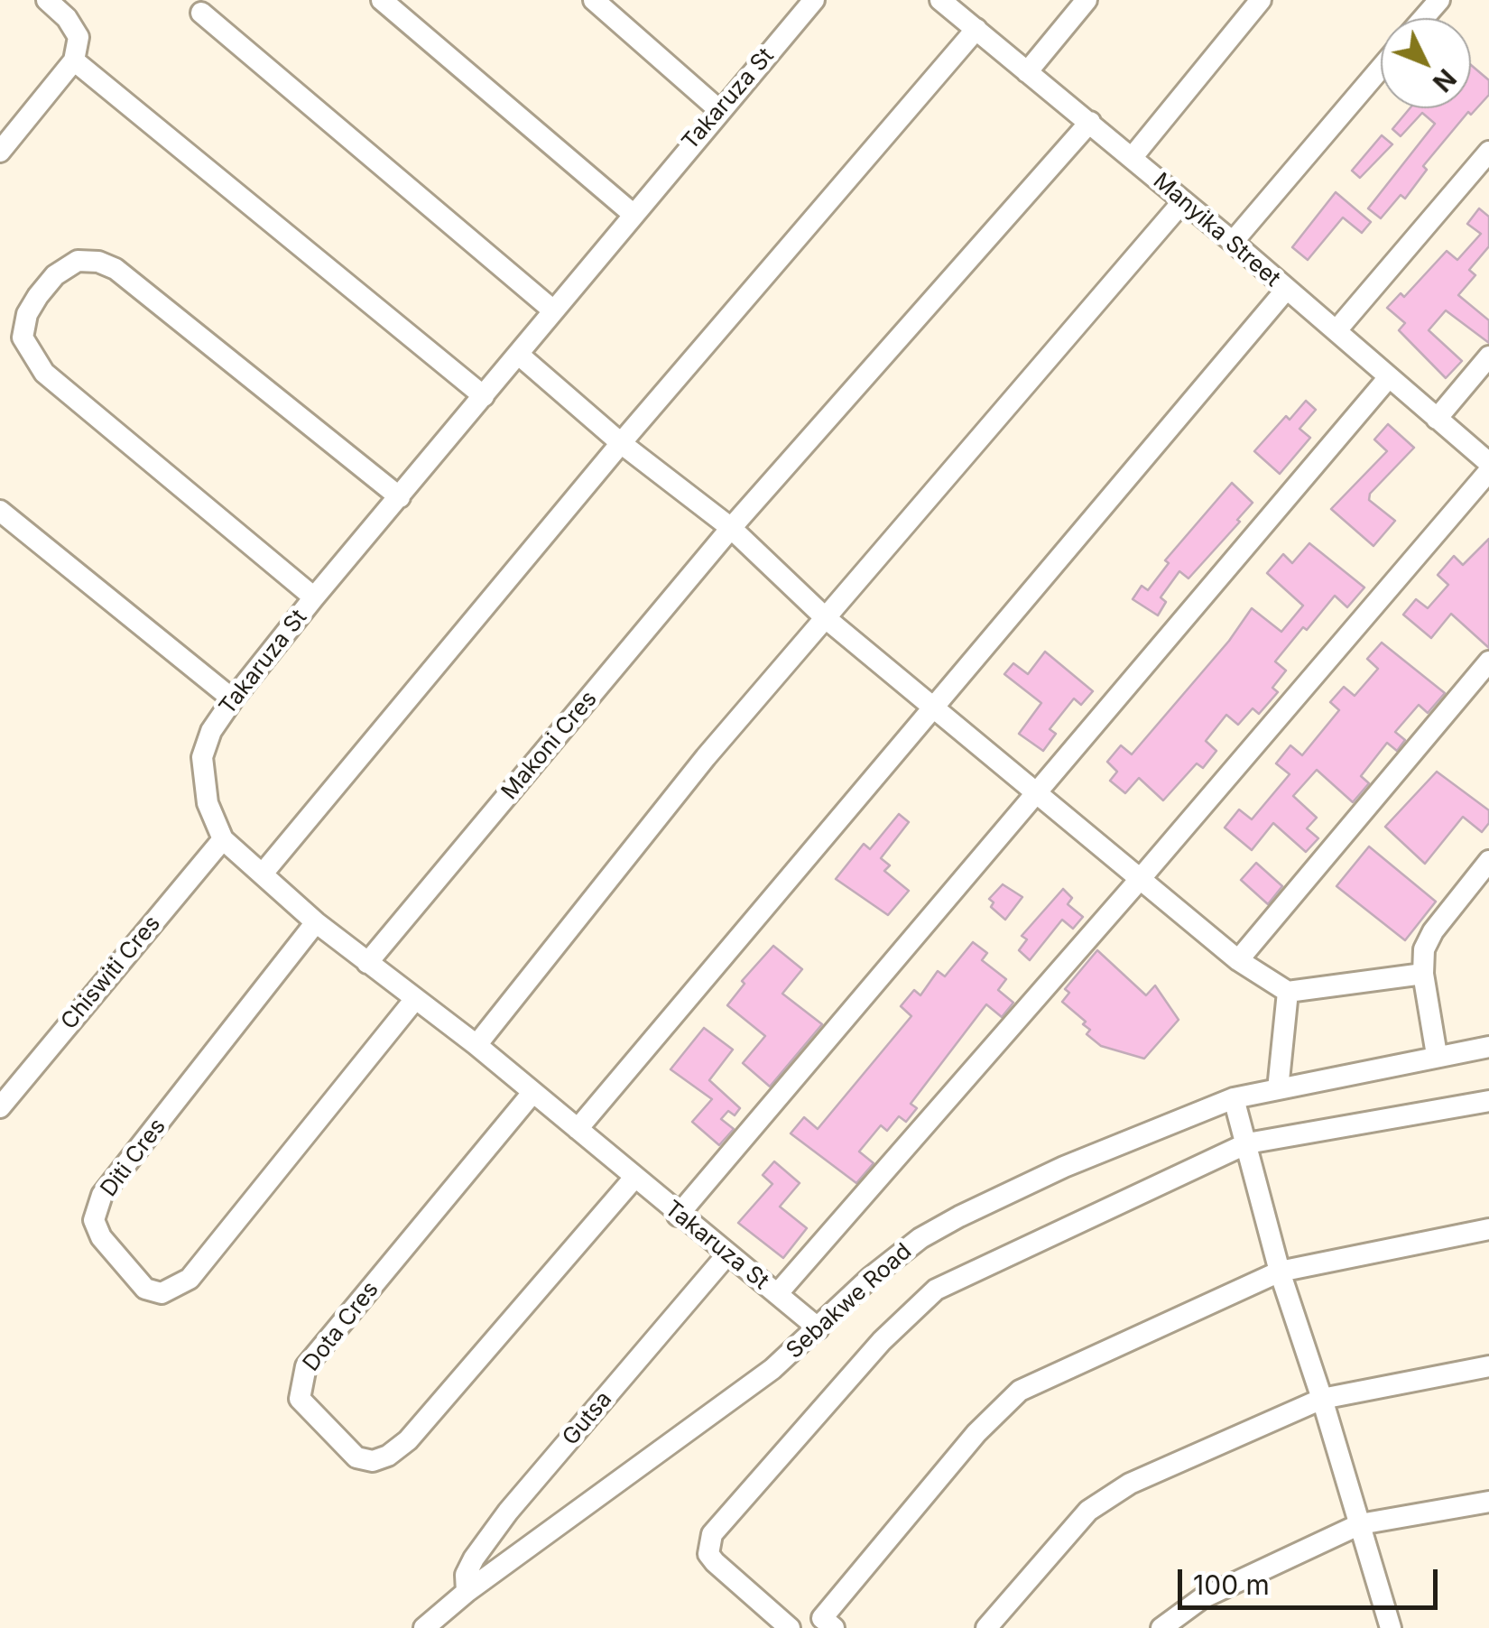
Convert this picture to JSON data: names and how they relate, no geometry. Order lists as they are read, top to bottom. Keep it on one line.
{"streets":{"street":["Takaruza St","Manyika Street","Makoni Cres","Chiswiti Cres","Diti Cres","Sebakwe Road","Dota Cres","Gutsa"]},"crossings":[["Takaruza St","Makoni Cres"],["Takaruza St","Chiswiti Cres"],["Takaruza St","Diti Cres"],["Takaruza St","Sebakwe Road"],["Takaruza St","Dota Cres"],["Takaruza St","Gutsa"],["Manyika Street","Makoni Cres"],["Sebakwe Road","Gutsa"]],"scale_bar":"100 m","north":"bottom right"}
